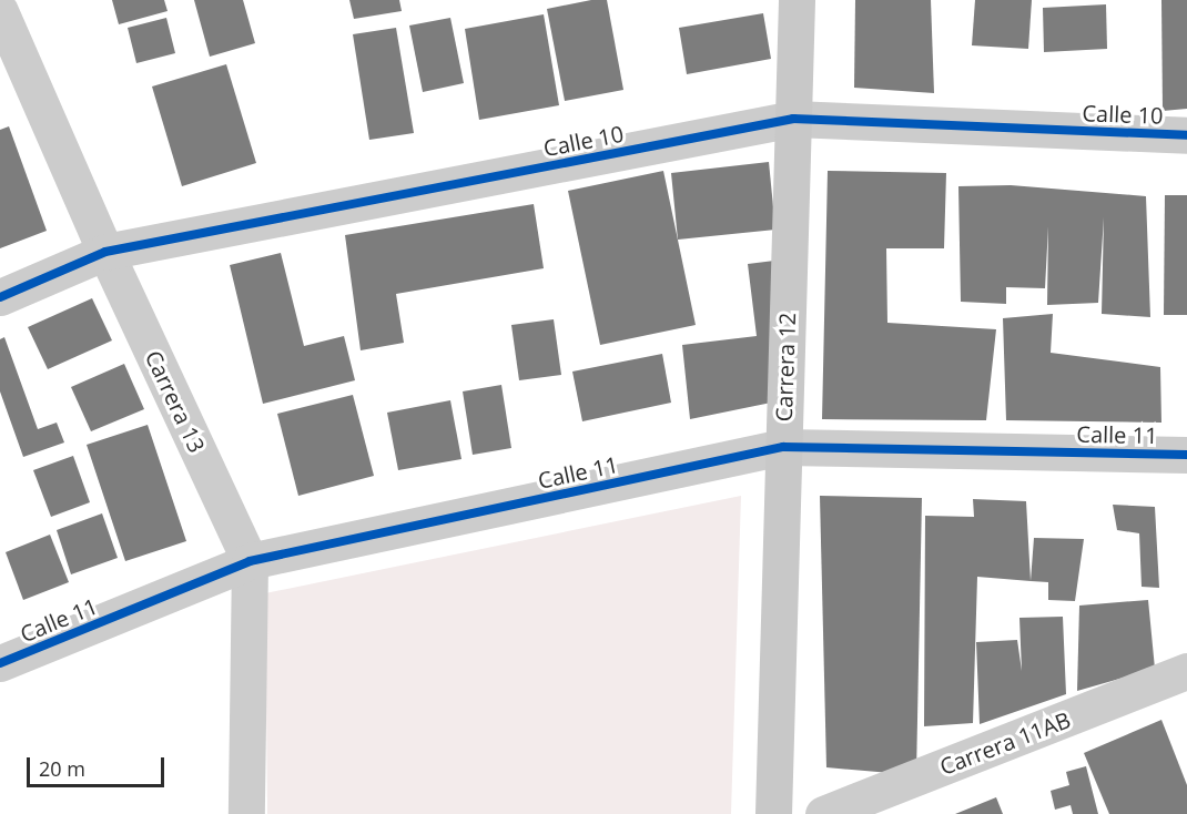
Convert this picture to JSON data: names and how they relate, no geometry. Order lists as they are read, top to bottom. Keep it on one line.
{"streets":{"street":["Calle 10","Carrera 12","Carrera 13","Calle 11","Carrera 11AB"]},"crossings":[["Calle 10","Carrera 12"],["Calle 10","Carrera 13"],["Carrera 12","Calle 11"],["Carrera 13","Calle 11"]],"scale_bar":"20 m"}
